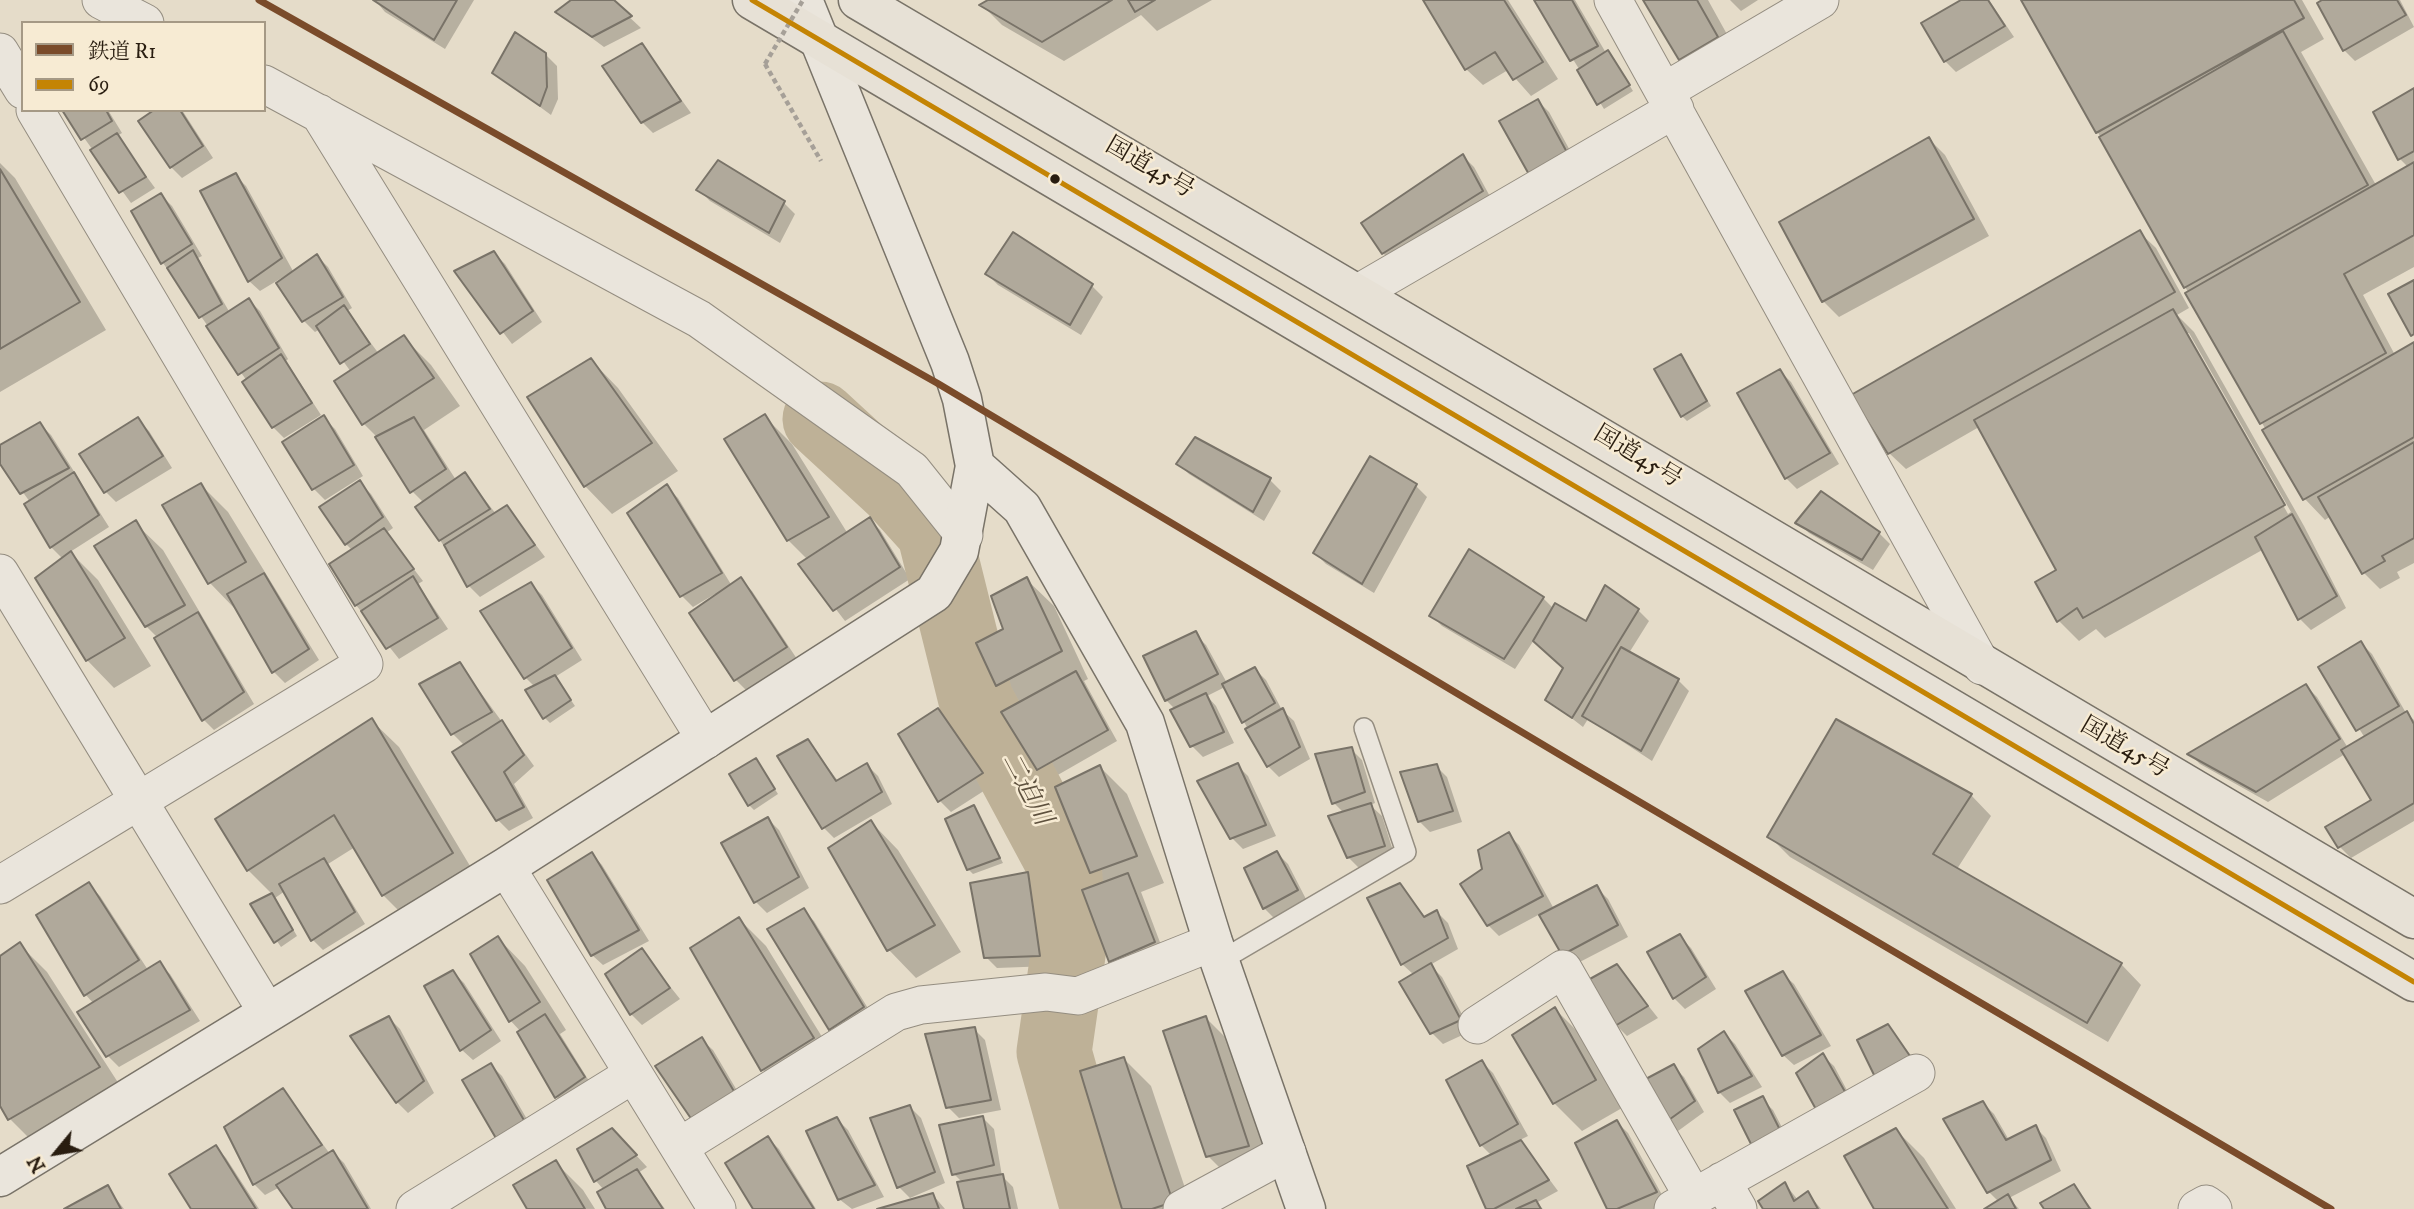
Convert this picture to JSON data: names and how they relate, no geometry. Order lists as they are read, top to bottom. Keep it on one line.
{"streets":{"highway":["国道45号"]},"water":["二迫川"],"lines":["rail line R1","transit line 69"],"legend":["鉄道 R1","69"],"north":"bottom left"}
